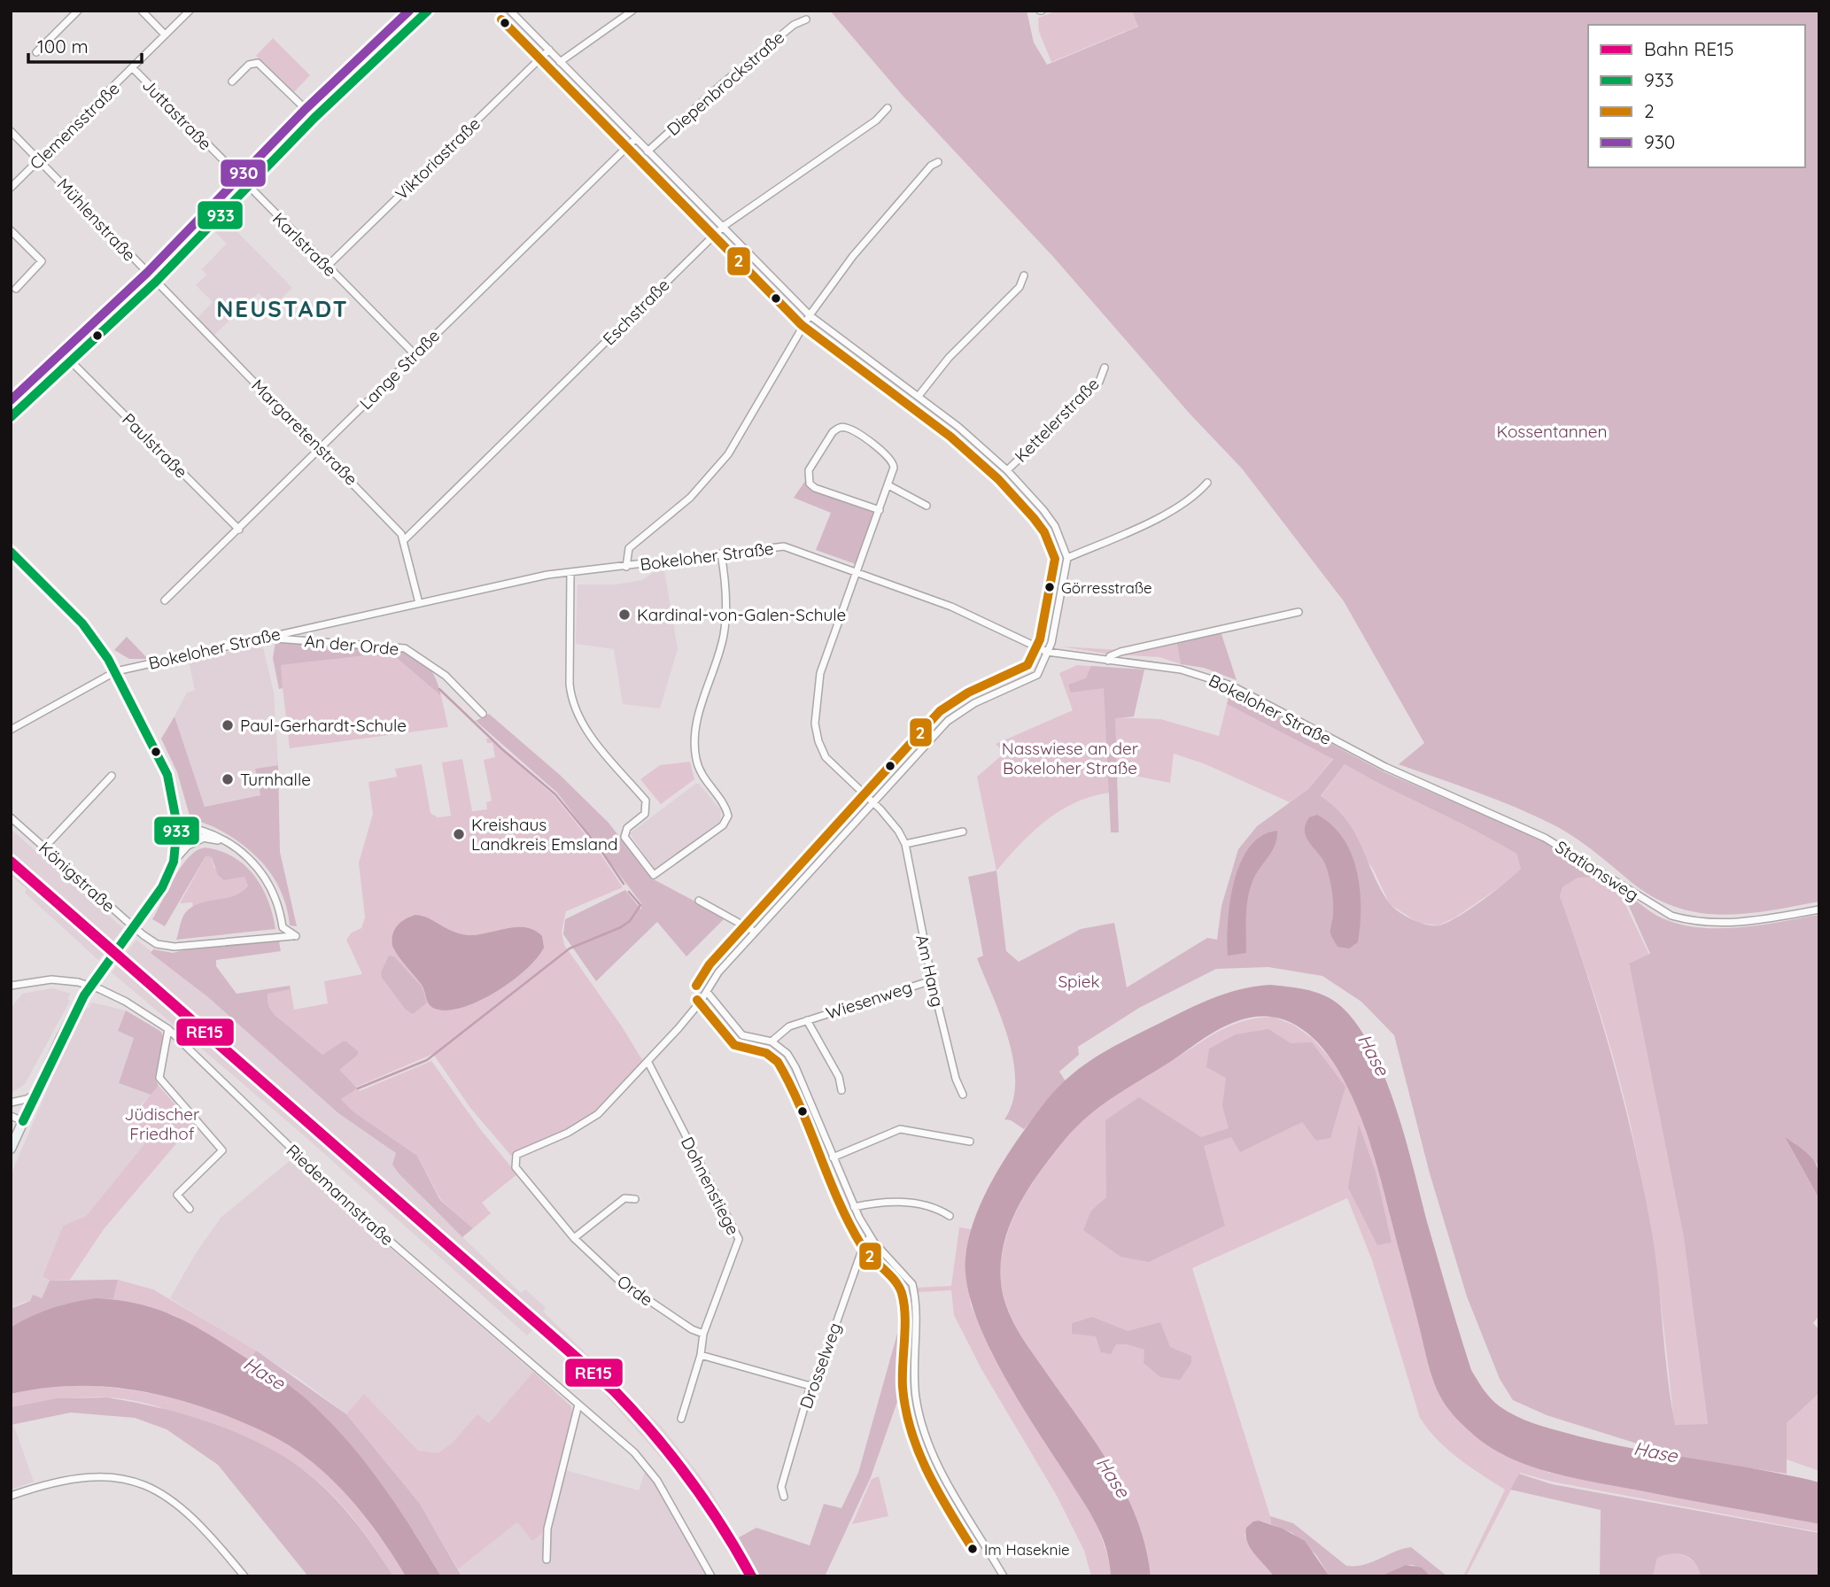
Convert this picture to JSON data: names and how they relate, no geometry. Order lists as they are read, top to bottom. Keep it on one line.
{"streets":{"street":["Diepenbrockstraße","Juttastraße","Clemensstraße","Viktoriastraße","Mühlenstraße","Karlstraße","Eschstraße","Lange Straße","Kettelerstraße","Margaretenstraße","Paulstraße","Bokeloher Straße","An der Orde","Stationsweg","Königstraße","Am Hang","Wiesenweg","Dohnenstiege","Riedemannstraße","Orde","Drosselweg"]},"crossings":[["Juttastraße","Clemensstraße"],["Juttastraße","Karlstraße"],["Clemensstraße","Mühlenstraße"],["Viktoriastraße","Karlstraße"],["Mühlenstraße","Margaretenstraße"],["Karlstraße","Lange Straße"],["Eschstraße","Margaretenstraße"],["Lange Straße","Margaretenstraße"],["Lange Straße","Paulstraße"],["Margaretenstraße","Bokeloher Straße"],["Bokeloher Straße","An der Orde"],["Bokeloher Straße","Stationsweg"],["Bokeloher Straße","Am Hang"],["Am Hang","Wiesenweg"],["Dohnenstiege","Orde"]],"districts":["NEUSTADT"],"water":["Hase"],"parks":["Kossentannen","Nasswiese an der Bokeloher Straße","Spiek","Jüdischer Friedhof"],"places":["Görresstraße","Kardinal-von-Galen-Schule","Paul-Gerhardt-Schule","Turnhalle","Kreishaus Landkreis Emsland","Im Haseknie"],"lines":["transit line 933","transit line 930","transit line 2","rail line RE15"],"legend":["Bahn RE15","933","2","930"],"scale_bar":"100 m"}
